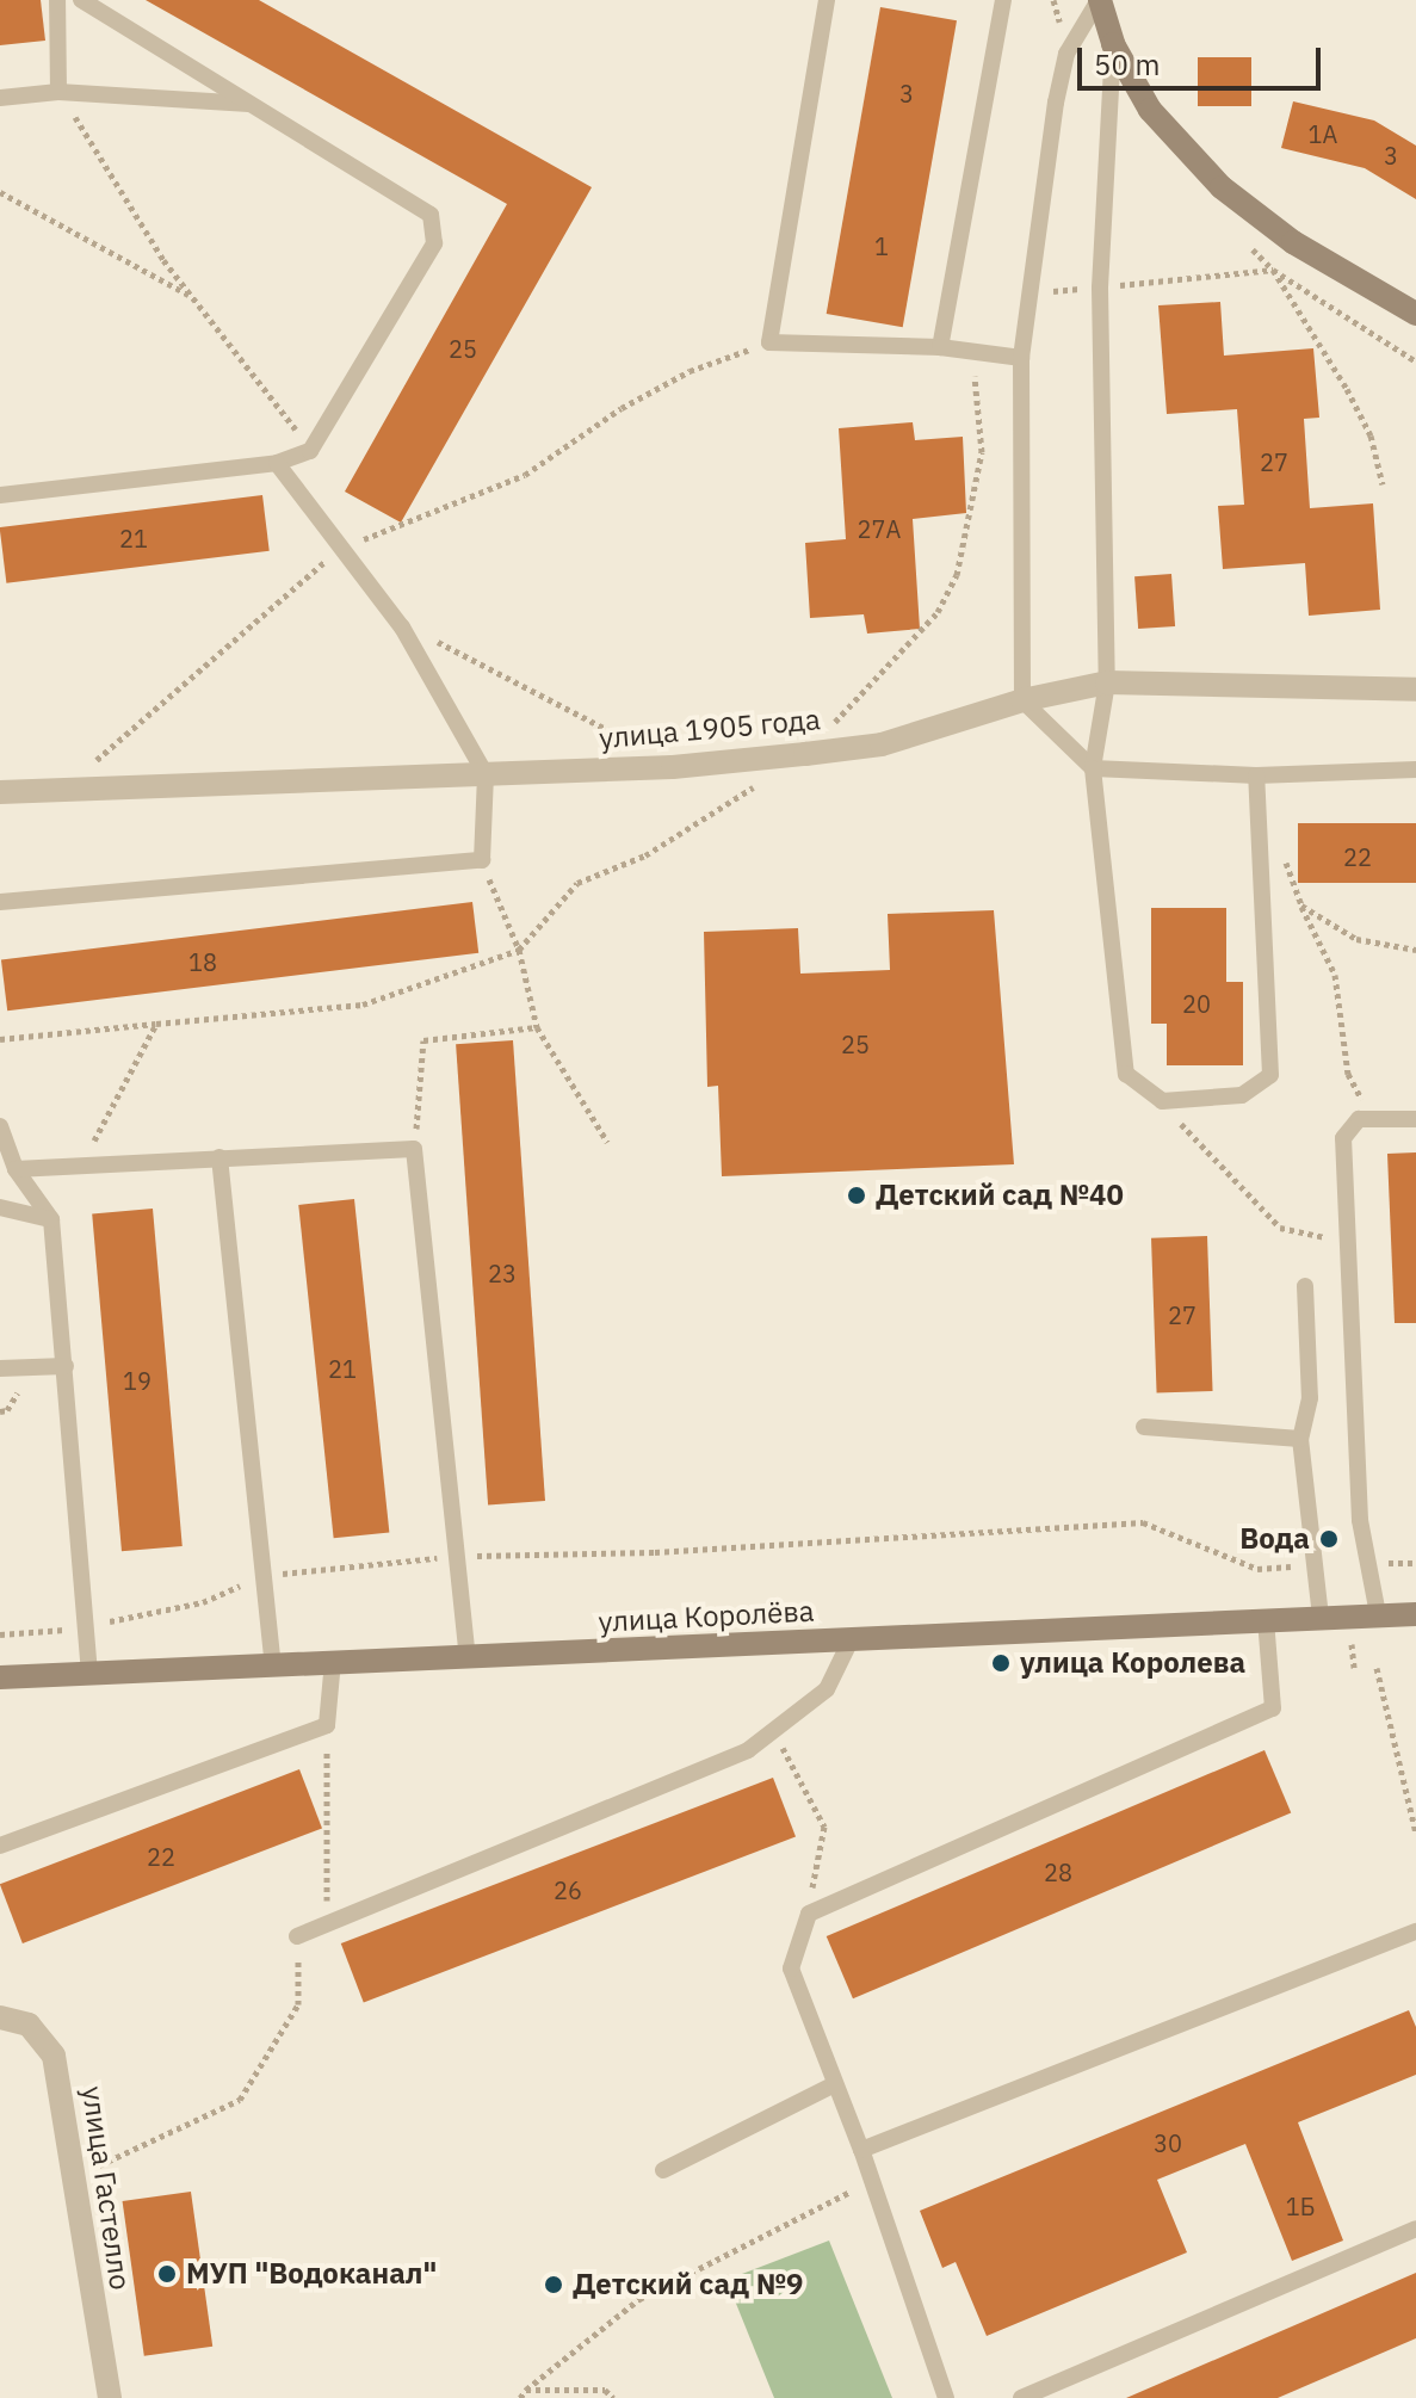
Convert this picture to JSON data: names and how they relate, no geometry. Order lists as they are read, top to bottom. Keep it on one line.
{"streets":{"main road":["улица Королёва"],"street":["улица 1905 года","улица Гастелло"]},"places":["Детский сад №40","Вода","улица Королева","МУП \"Водоканал\"","Детский сад №9"],"house_numbers":["3","1А","3","1","25","27","27А","21","22","18","20","25","23","27","21","19","22","28","26","30","1Б"],"scale_bar":"50 m"}
